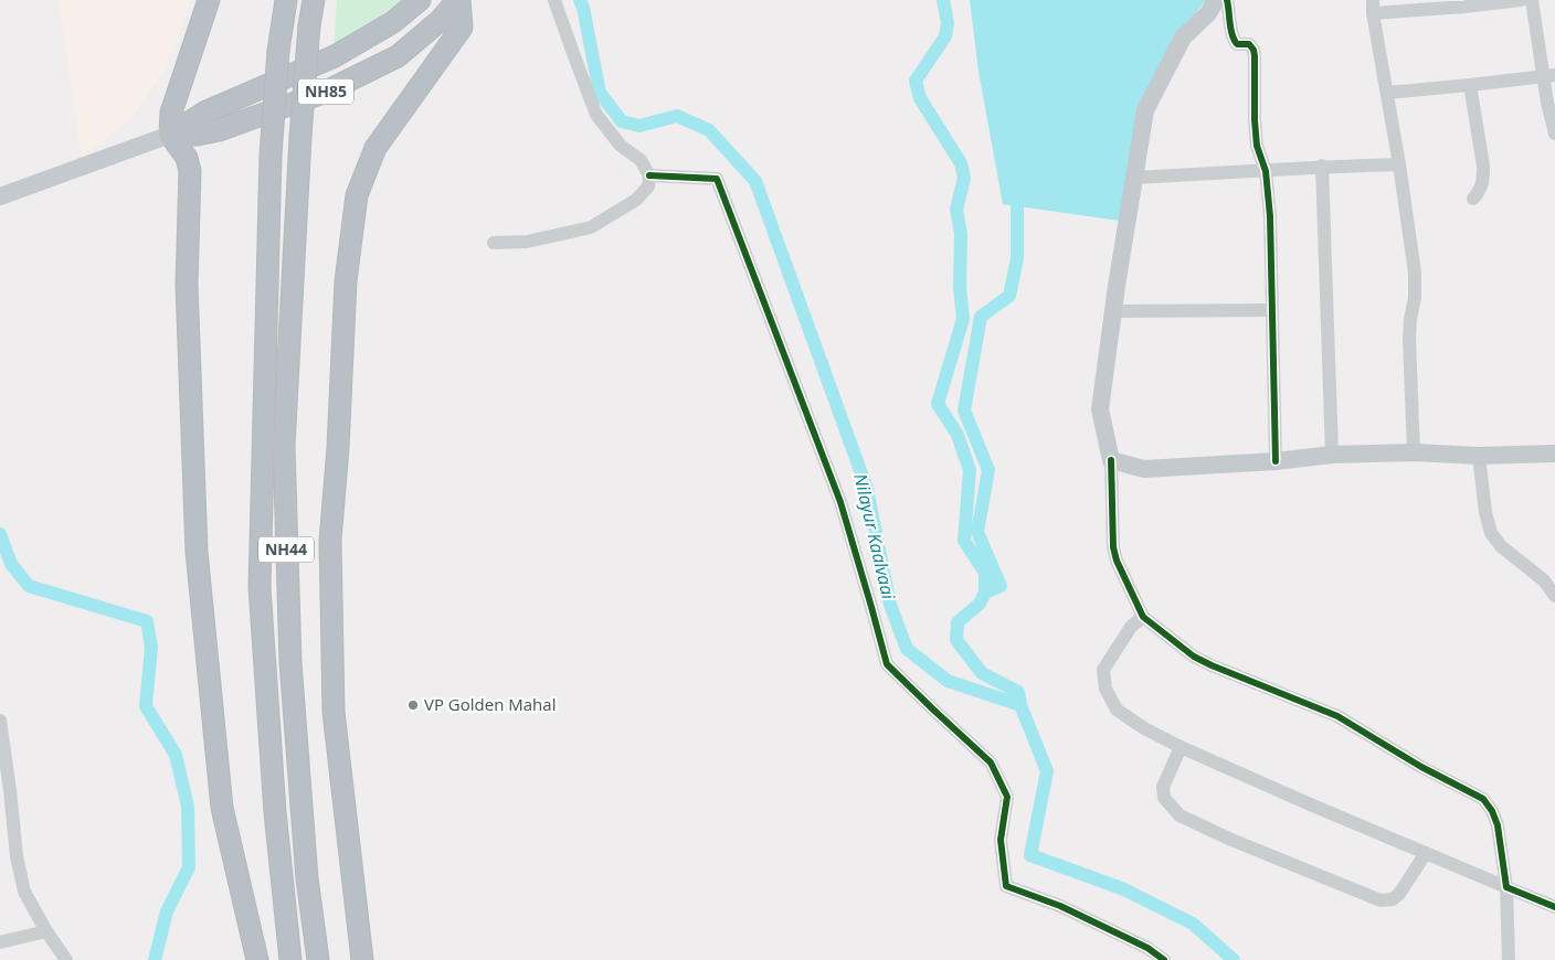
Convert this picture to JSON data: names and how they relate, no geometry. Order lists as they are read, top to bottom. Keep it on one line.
{"streets":{"highway":["NH85","NH44"]},"water":["Nilayur Kaalvaai"],"places":["VP Golden Mahal"]}
